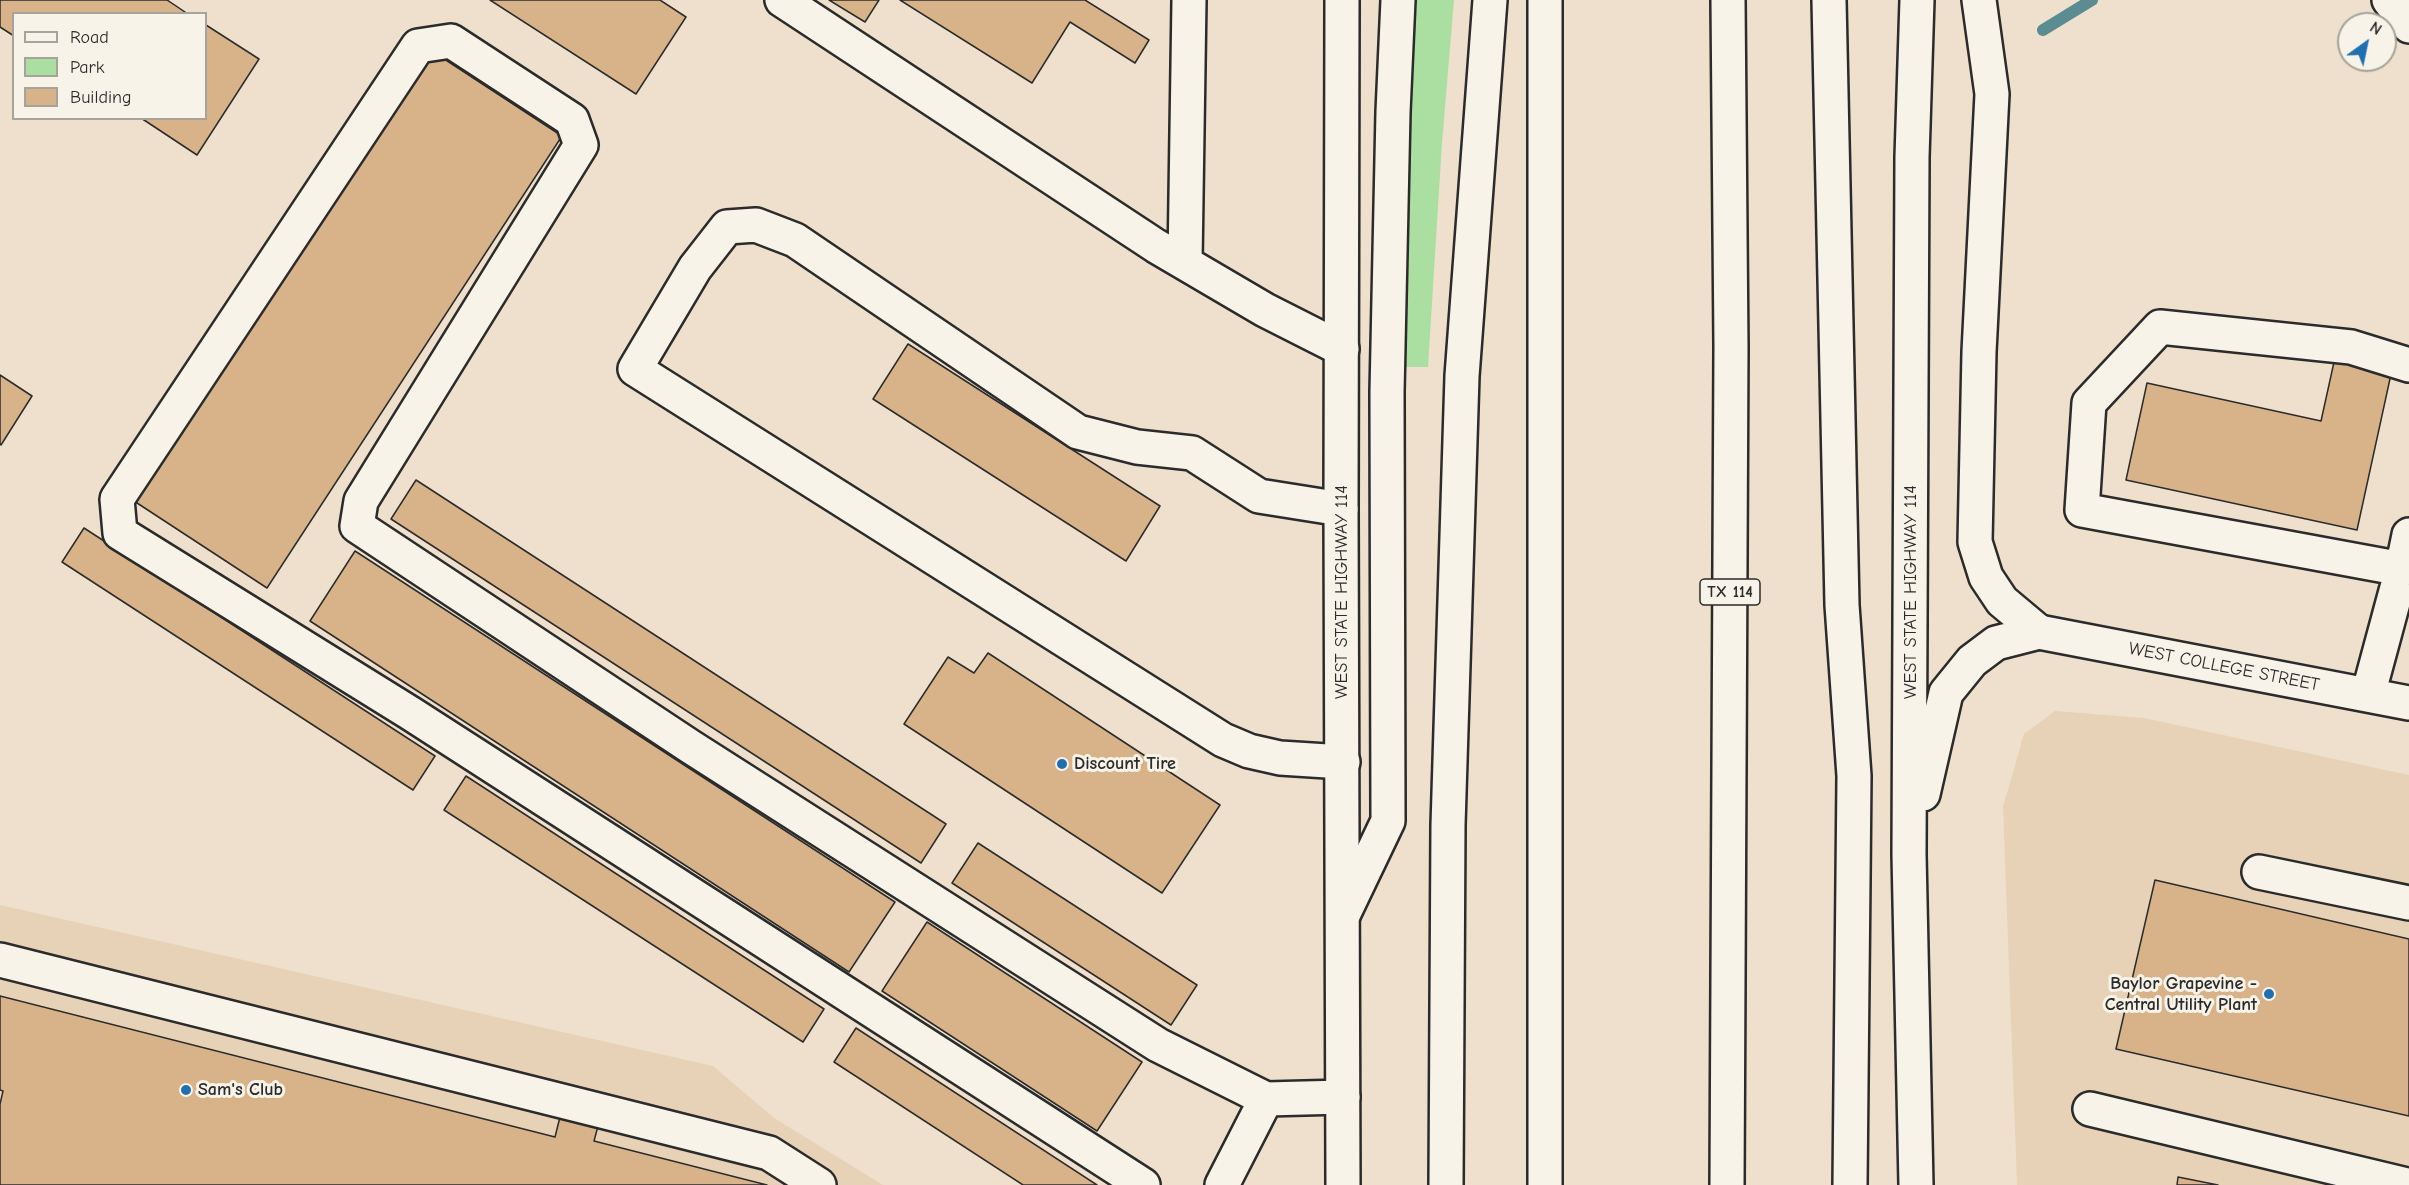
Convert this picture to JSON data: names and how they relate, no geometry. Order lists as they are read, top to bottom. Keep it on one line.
{"streets":{"main road":["WEST STATE HIGHWAY 114","TX 114","WEST COLLEGE STREET"]},"places":["Discount Tire","Baylor Grapevine - Central Utility Plant","Sam's Club"],"legend":["Road","Park","Building"],"north":"top right"}
